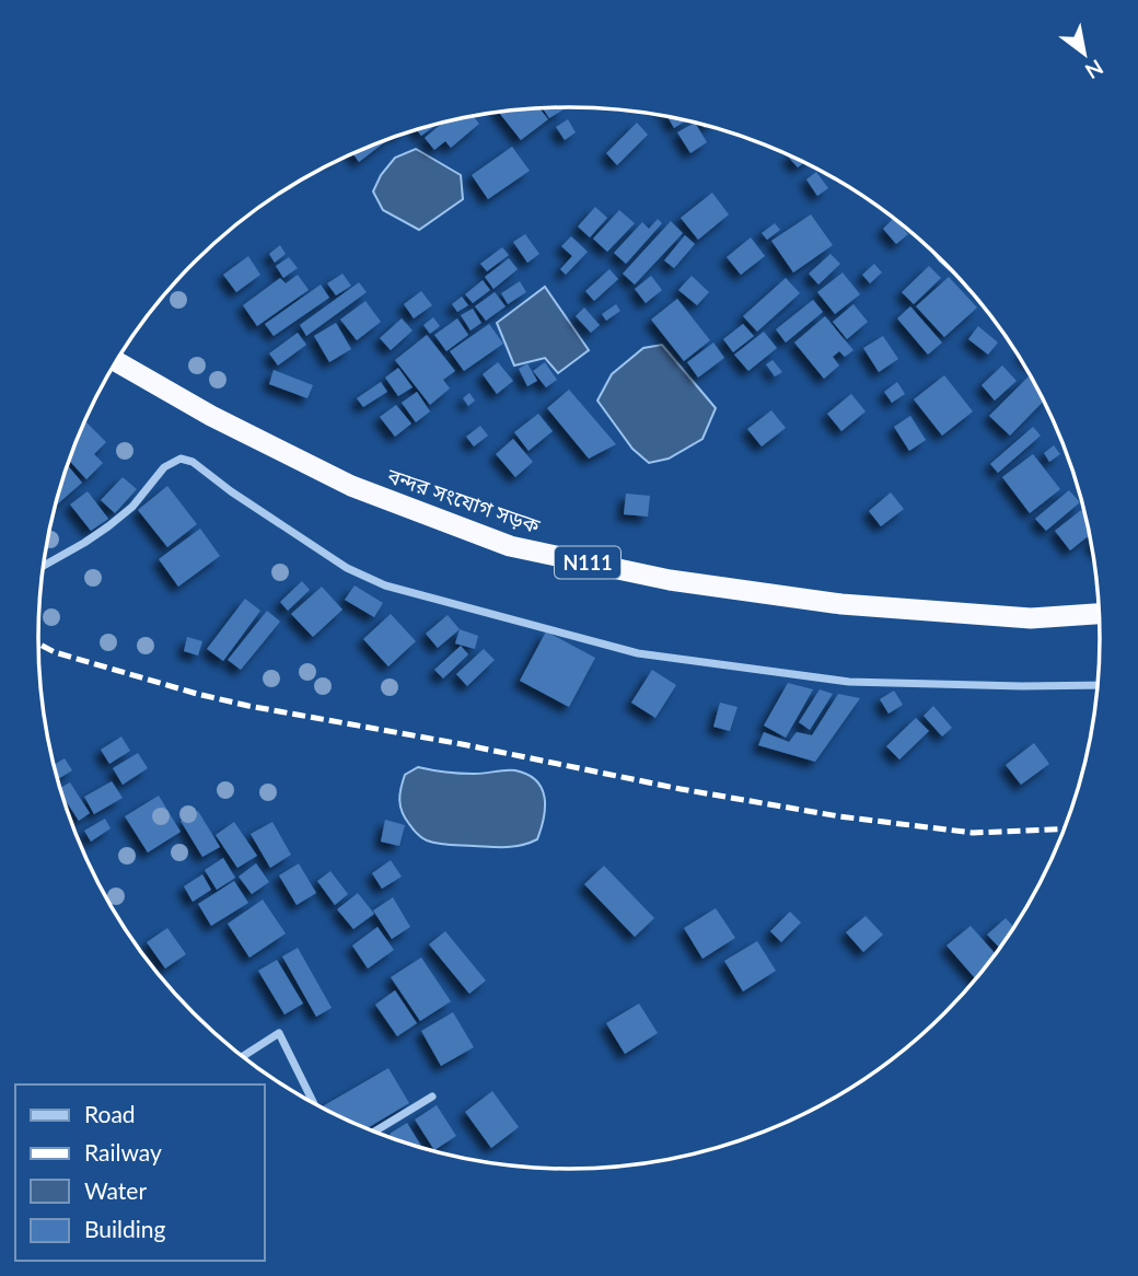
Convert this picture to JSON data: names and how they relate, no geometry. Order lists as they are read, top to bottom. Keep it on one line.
{"streets":{"highway":["বন্দর সংযোগ সড়ক","N111"]},"legend":["Road","Railway","Water","Building"],"north":"bottom right"}
